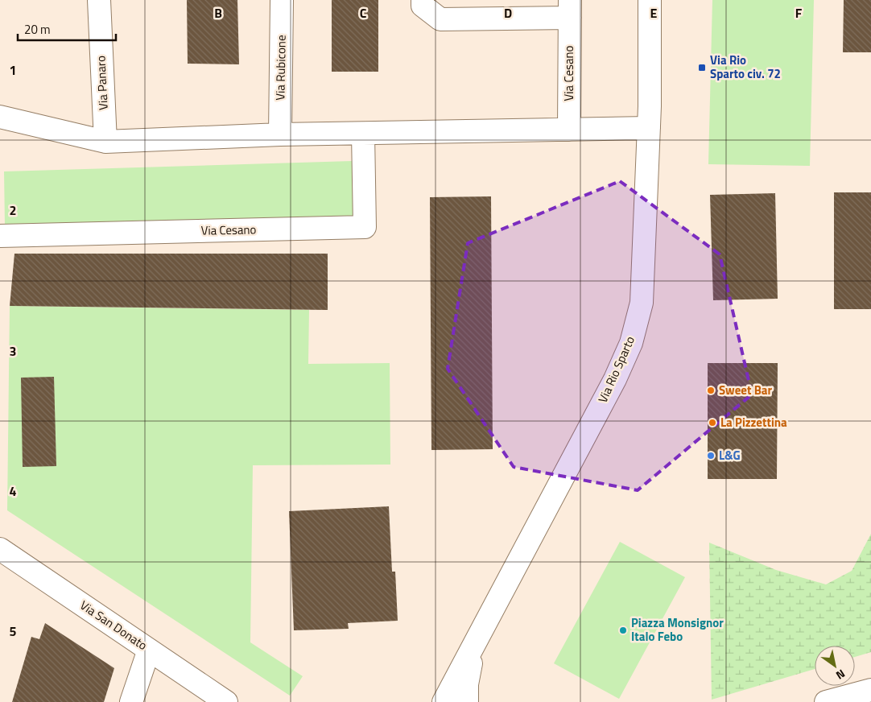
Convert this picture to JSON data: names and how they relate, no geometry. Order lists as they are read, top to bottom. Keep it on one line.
{"streets":{"street":["Via Rubicone","Via Cesano","Via Panaro","Via Rio Sparto","Via San Donato"]},"places":{"transit":["Via Rio Sparto civ. 72"],"other":["Sweet Bar","La Pizzettina","L&G","Piazza Monsignor Italo Febo"]},"scale_bar":"20 m","north":"bottom right","grid":{"columns":["B","C","D","E","F"],"rows":["1","2","3","4","5"]}}
